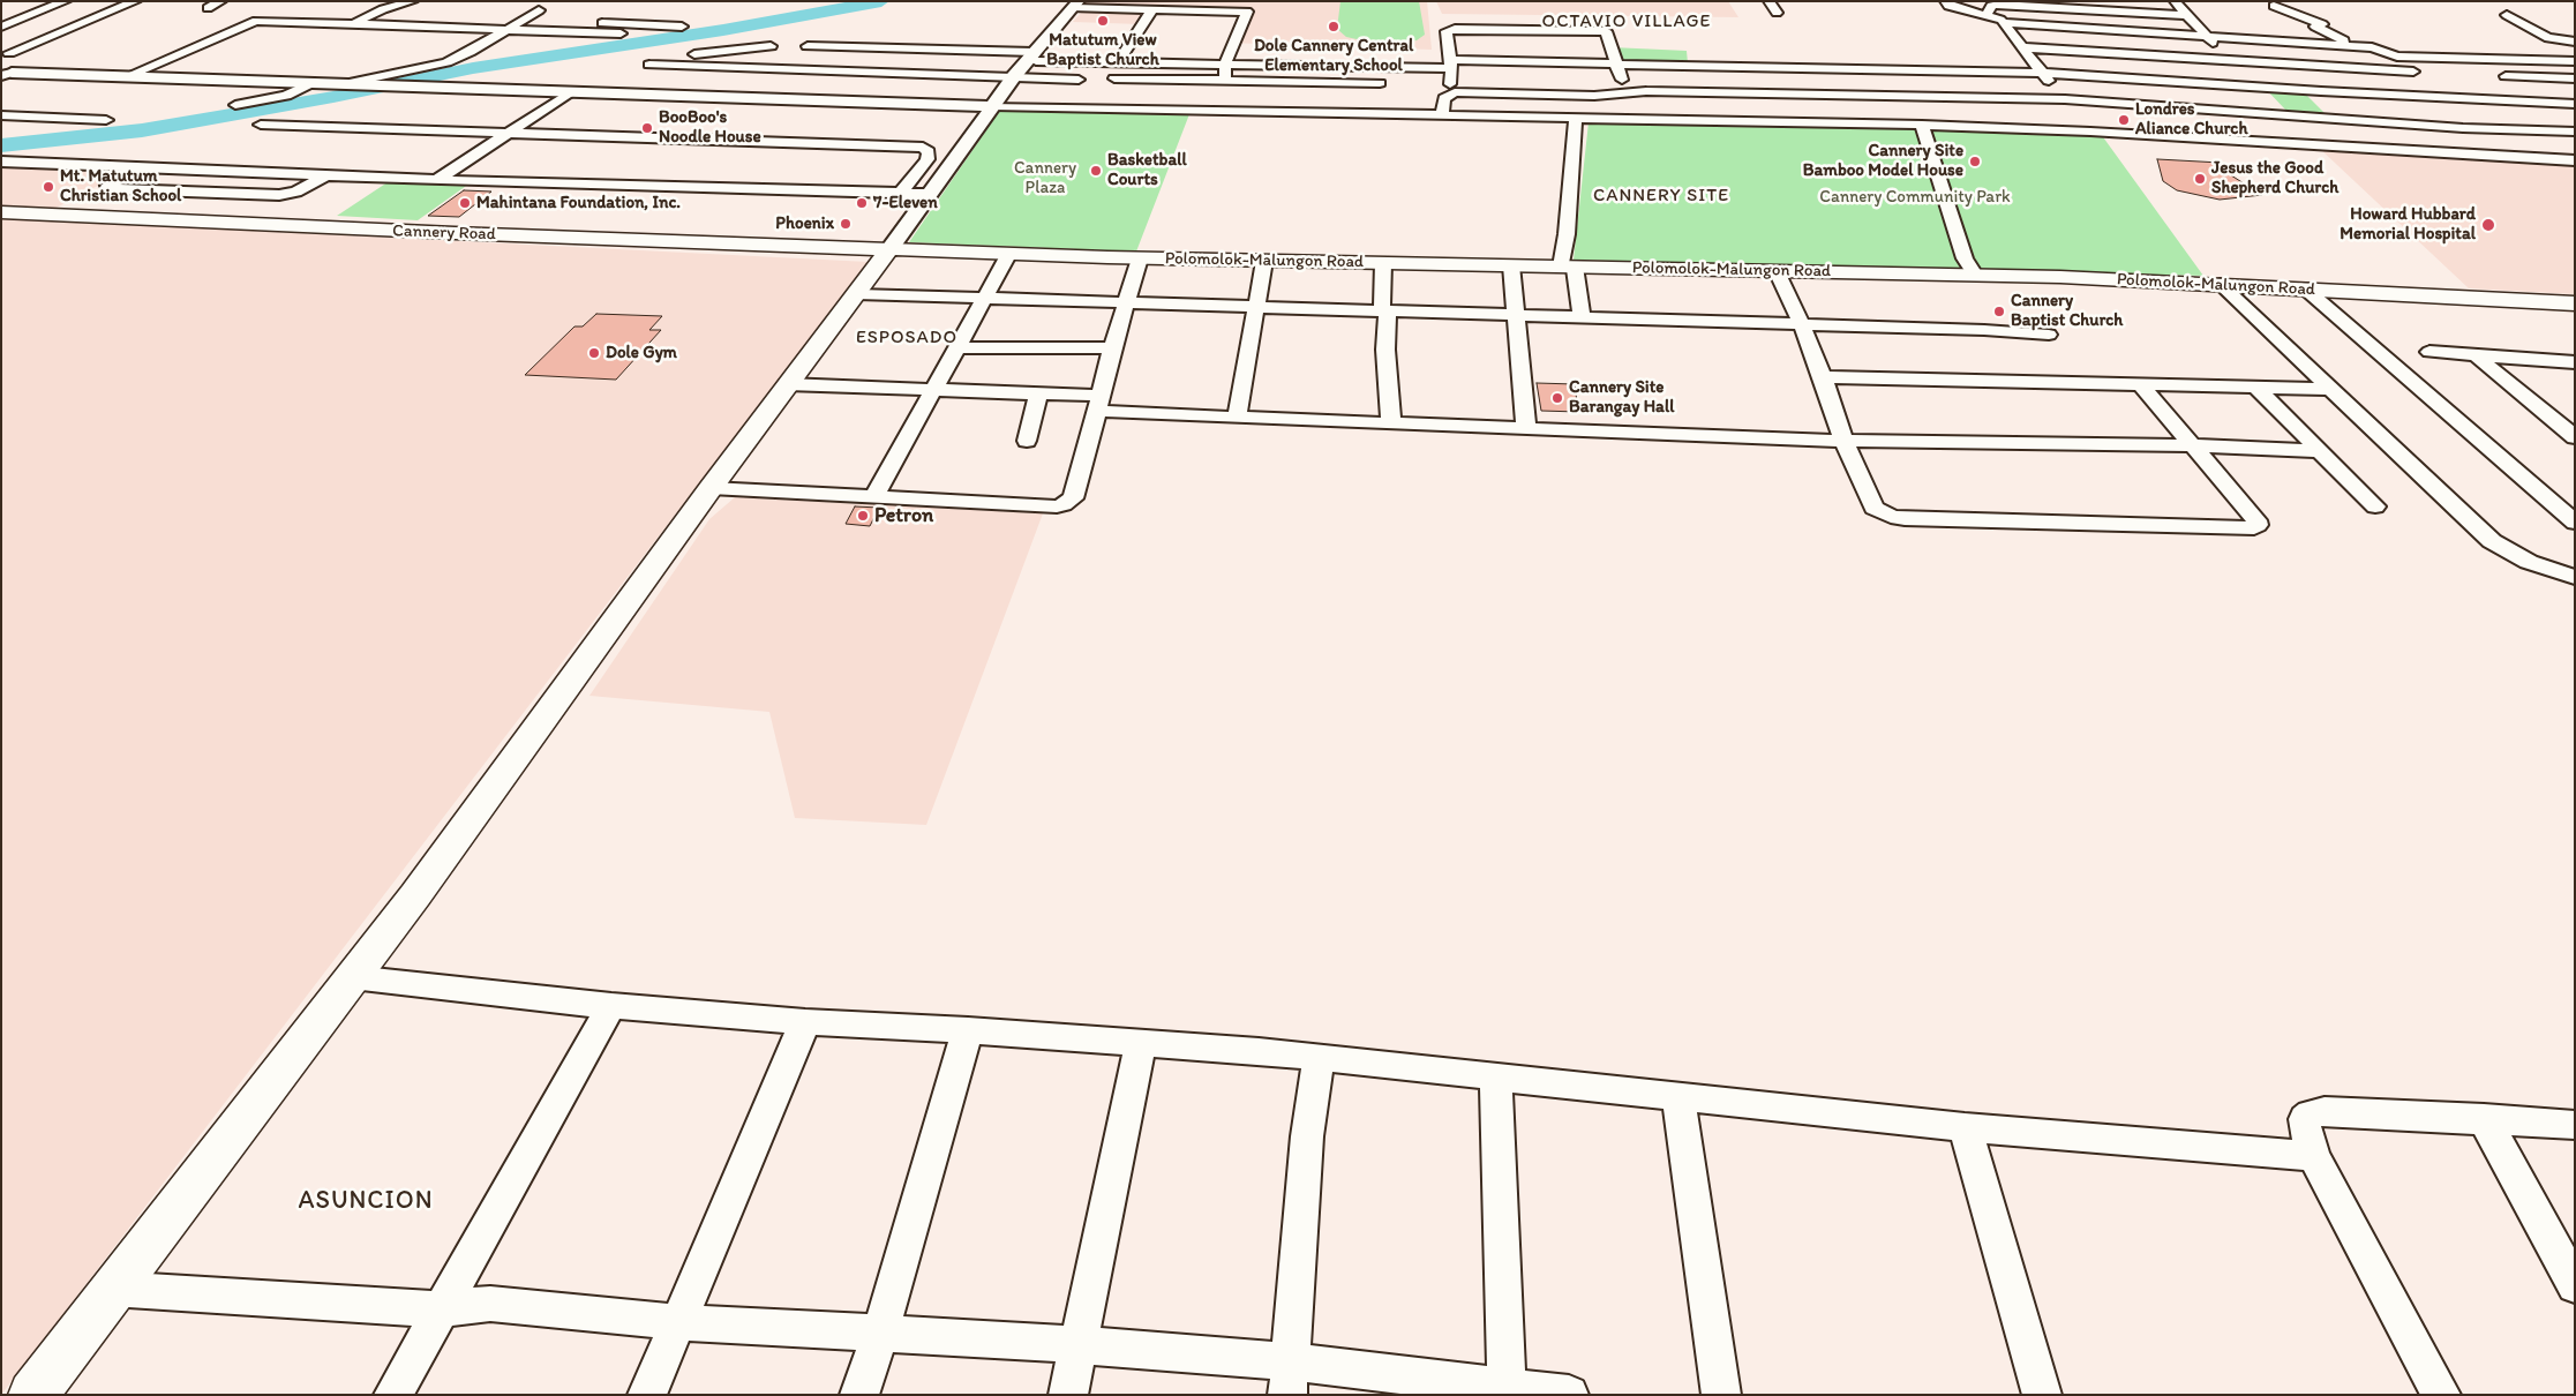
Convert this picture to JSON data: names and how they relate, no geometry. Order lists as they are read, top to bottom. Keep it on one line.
{"streets":{"main road":["Cannery Road","Polomolok-Malungon Road"]},"crossings":[["Cannery Road","Polomolok-Malungon Road"]],"districts":["OCTAVIO VILLAGE","CANNERY SITE","ESPOSADO","ASUNCION"],"parks":["Cannery Plaza","Cannery Community Park"],"places":["Matutum View Baptist Church","Dole Cannery Central Elementary School","Londres Aliance Church","BooBoo's Noodle House","Cannery Site Bamboo Model House","Basketball Courts","Jesus the Good Shepherd Church","Mt. Matutum Christian School","Mahintana Foundation, Inc.","7-Eleven","Phoenix","Howard Hubbard Memorial Hospital","Cannery Baptist Church","Dole Gym","Cannery Site Barangay Hall","Petron"]}
